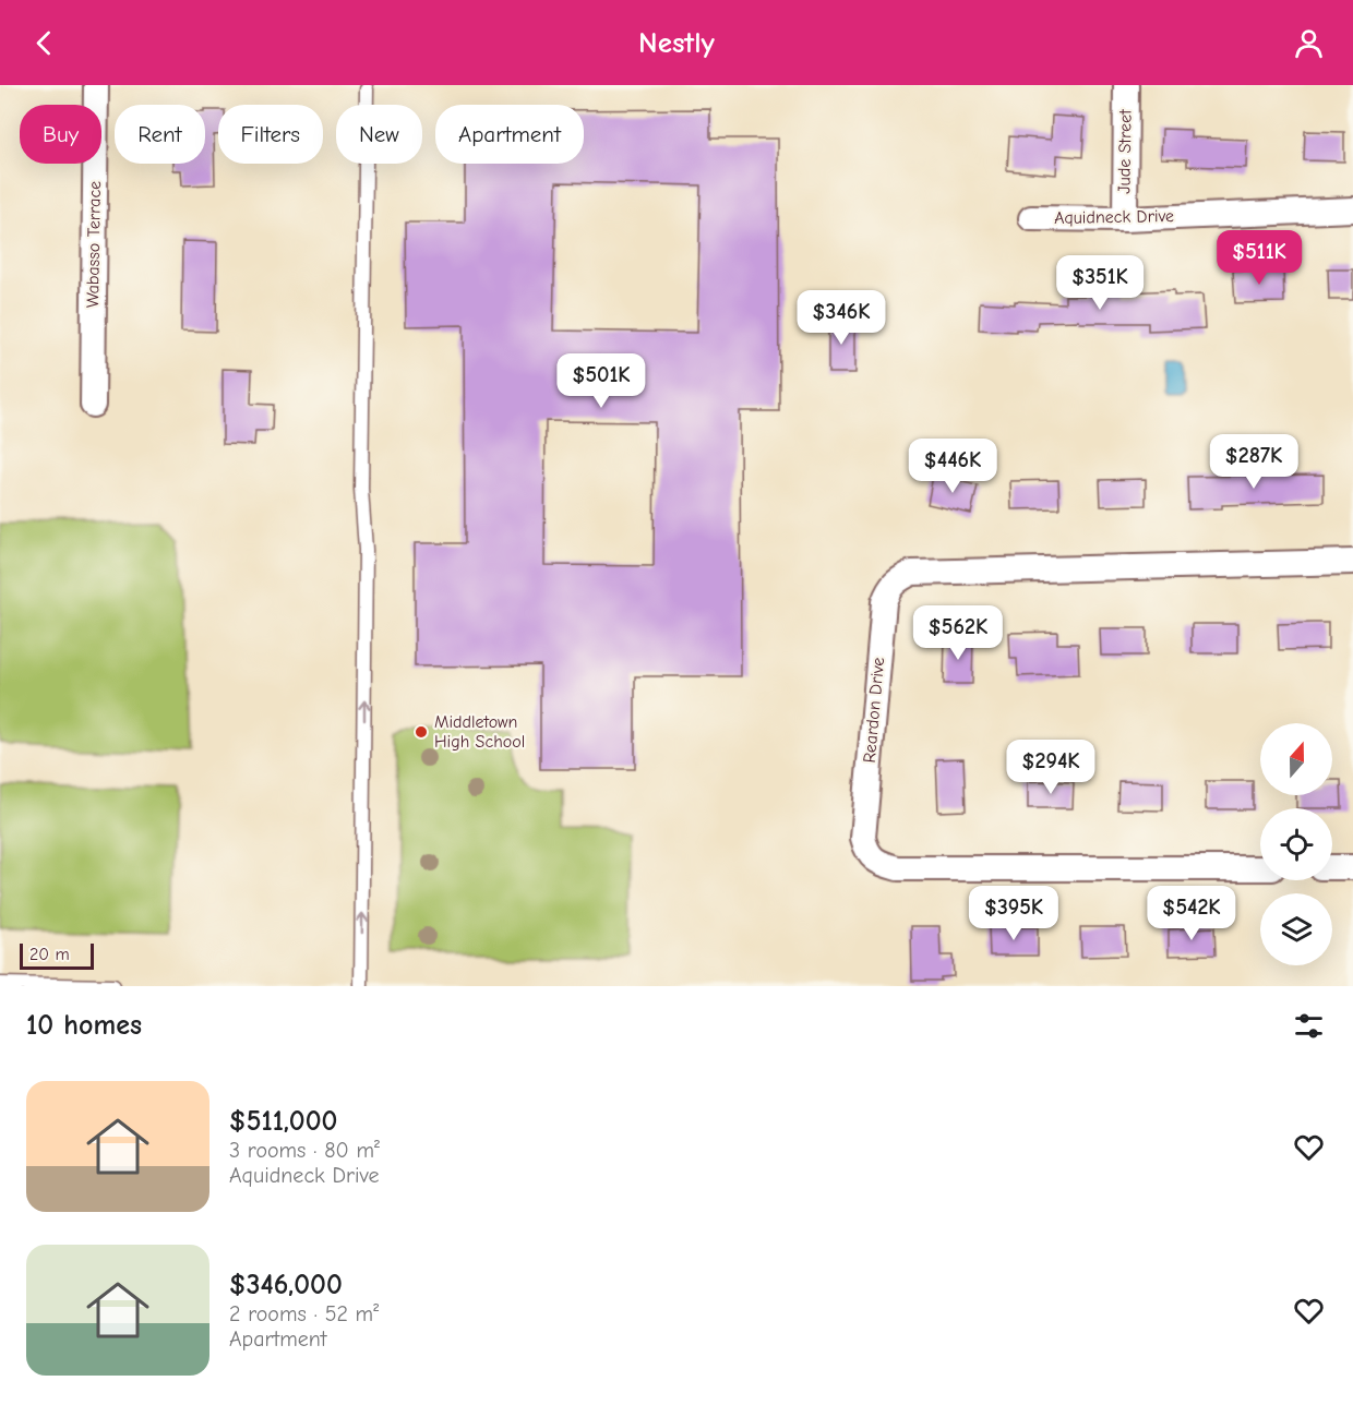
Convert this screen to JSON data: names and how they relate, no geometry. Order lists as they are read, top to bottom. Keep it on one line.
{"streets":{"street":["Jude Street","Aquidneck Drive","Wabasso Terrace","Reardon Drive"]},"crossings":[["Jude Street","Aquidneck Drive"]],"places":["Middletown High School"],"scale_bar":"20 m","north":"top","page":{"header":"Nestly","chip":["Buy","Rent","Filters","New","Apartment"],"price":["$511K","$351K","$346K","$501K","$287K","$446K","$562K","$294K","$395K","$542K"],"scale":"20 m","heading":"10 homes","list":[{"name":"$511,000","note":"3 rooms · 80 m² · Aquidneck Drive"},{"name":"$346,000","note":"2 rooms · 52 m² · Apartment"}]}}
